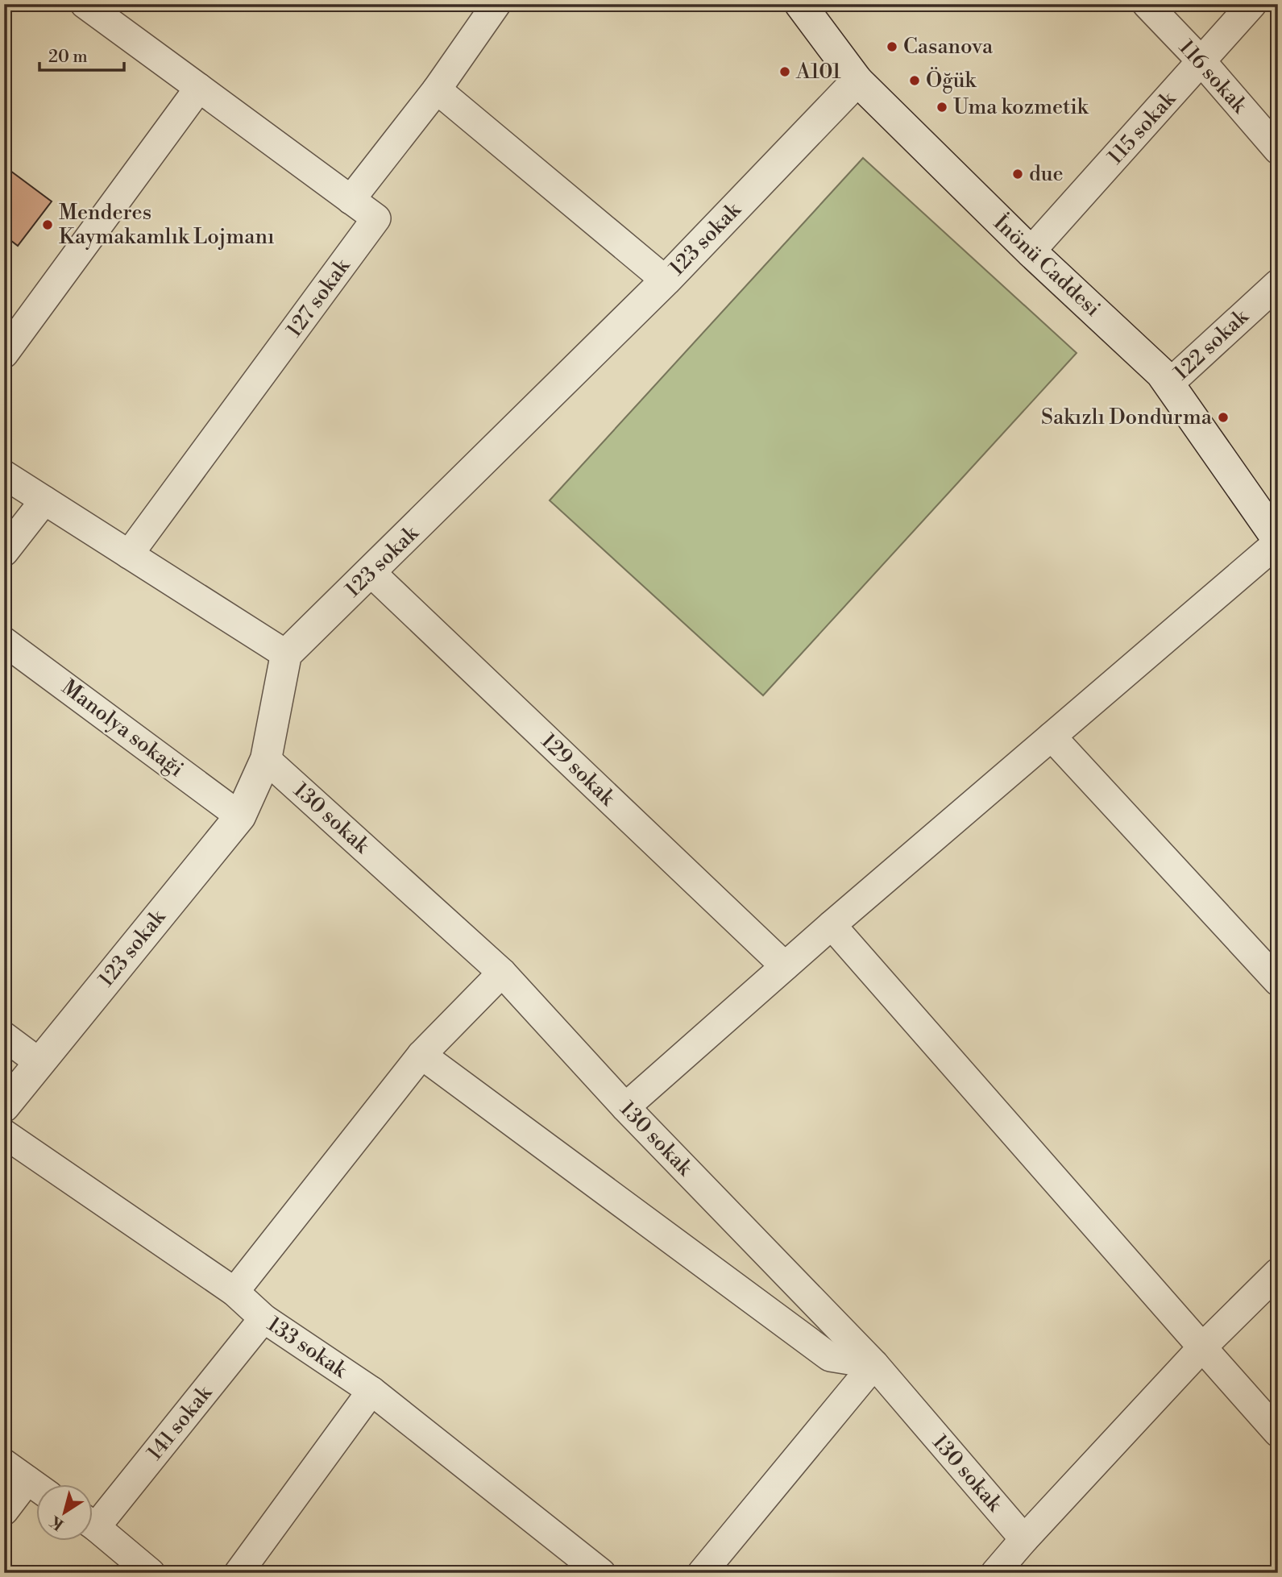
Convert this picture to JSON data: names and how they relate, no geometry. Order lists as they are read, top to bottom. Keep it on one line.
{"streets":{"street":["116 sokak","115 sokak","123 sokak","İnönü Caddesi","127 sokak","122 sokak","Manolya sokaği","129 sokak","130 sokak","133 sokak","141 sokak"]},"crossings":[["116 sokak","115 sokak"],["115 sokak","İnönü Caddesi"],["123 sokak","İnönü Caddesi"],["123 sokak","Manolya sokaği"],["123 sokak","129 sokak"],["123 sokak","130 sokak"],["İnönü Caddesi","122 sokak"],["133 sokak","141 sokak"]],"places":["Casanova","A101","Öğük","Uma kozmetik","due","Menderes Kaymakamlık Lojmanı","Sakızlı Dondurma"],"scale_bar":"20 m","north":"bottom left"}
